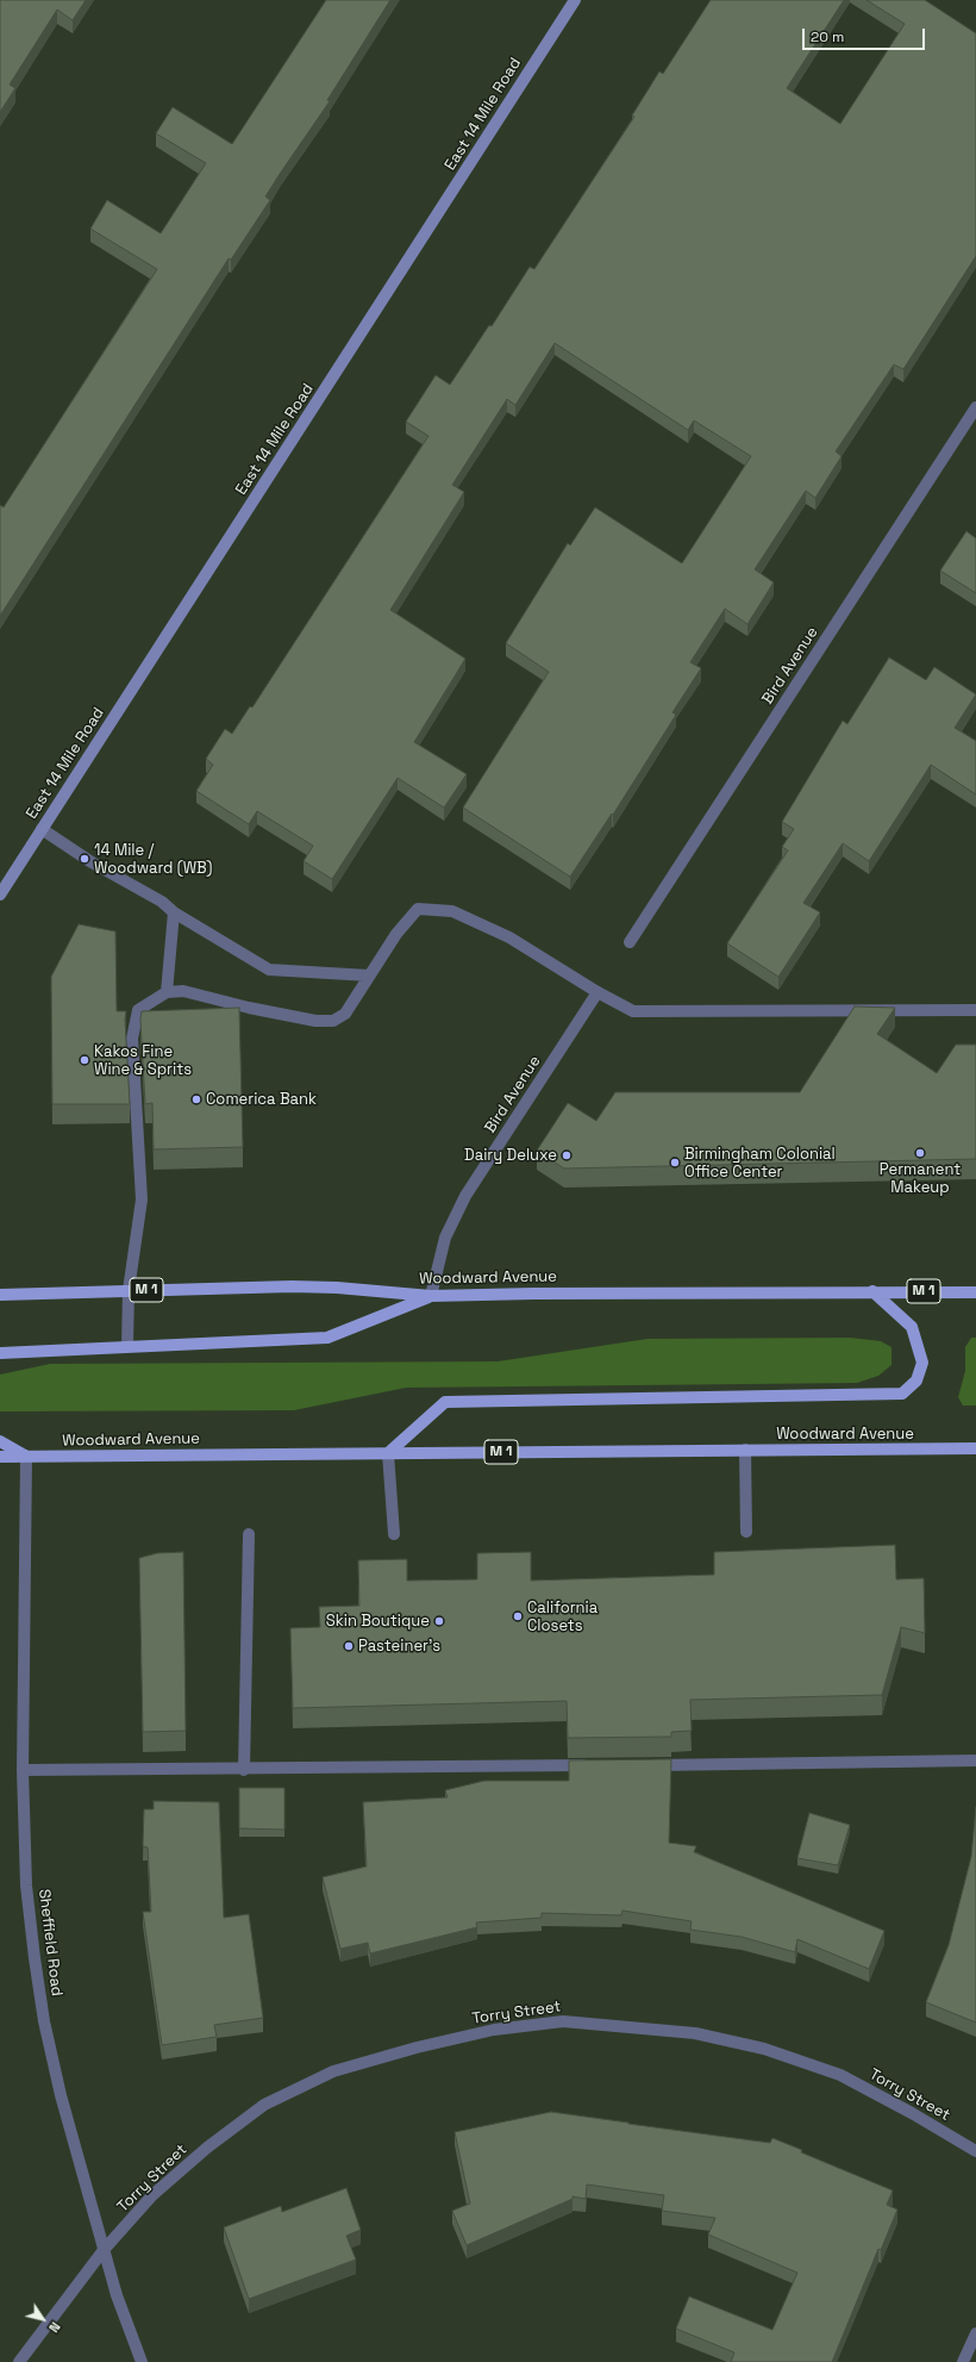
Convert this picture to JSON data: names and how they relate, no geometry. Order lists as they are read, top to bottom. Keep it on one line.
{"streets":{"main road":["East 14 Mile Road","Woodward Avenue","M 1"],"street":["Bird Avenue","Sheffield Road","Torry Street"]},"crossings":[["Bird Avenue","Woodward Avenue"],["Woodward Avenue","Sheffield Road"],["Sheffield Road","Torry Street"]],"places":["14 Mile / Woodward (WB)","Kakos Fine Wine & Sprits","Comerica Bank","Permanent Makeup","Dairy Deluxe","Birmingham Colonial Office Center","California Closets","Skin Boutique","Pasteiner's"],"scale_bar":"20 m","north":"bottom right"}
